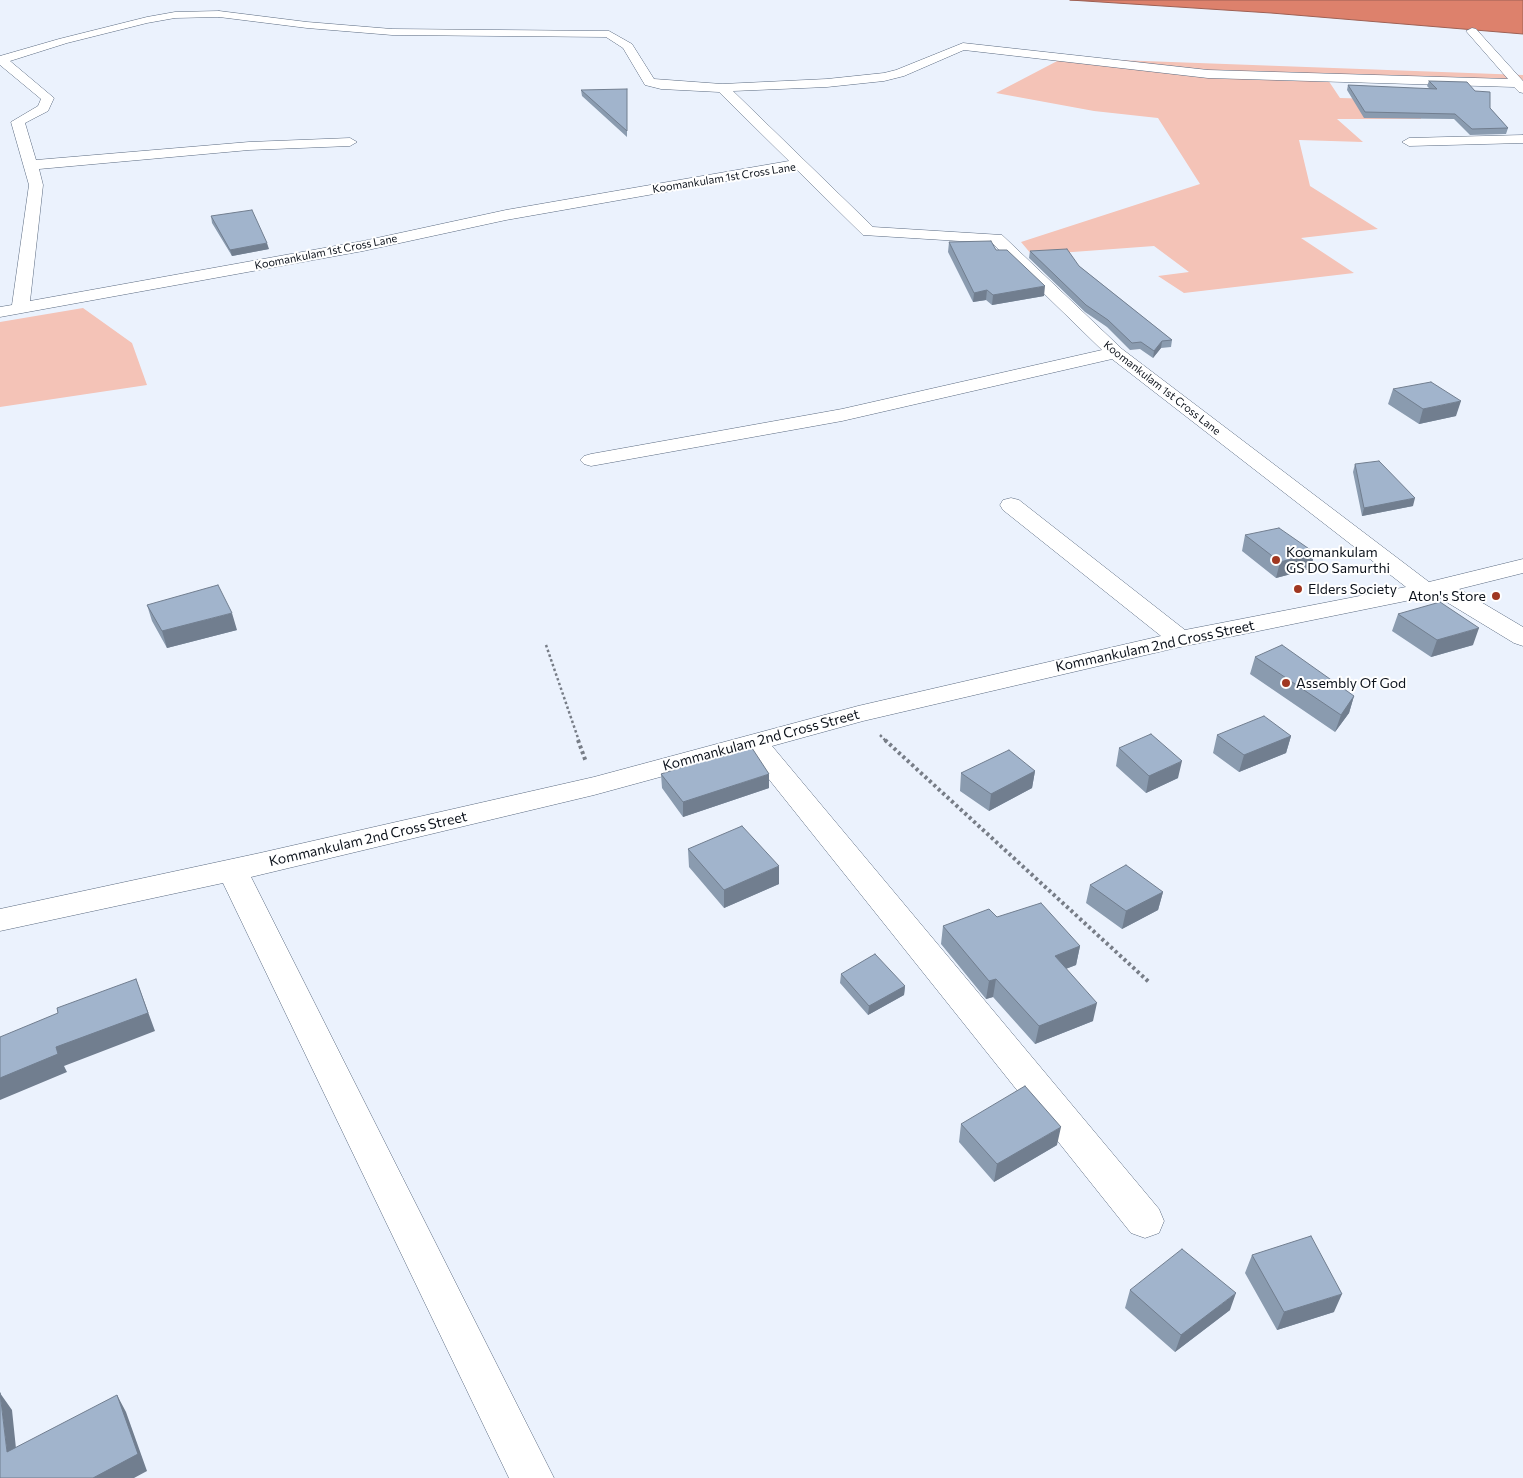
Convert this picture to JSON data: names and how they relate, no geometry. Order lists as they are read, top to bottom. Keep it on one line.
{"streets":{"street":["Koomankulam 1st Cross Lane","Kommankulam 2nd Cross Street"]},"crossings":[["Koomankulam 1st Cross Lane","Kommankulam 2nd Cross Street"]],"places":["Koomankulam GS DO Samurthi","Elders Society","Aton's Store","Assembly Of God"]}
